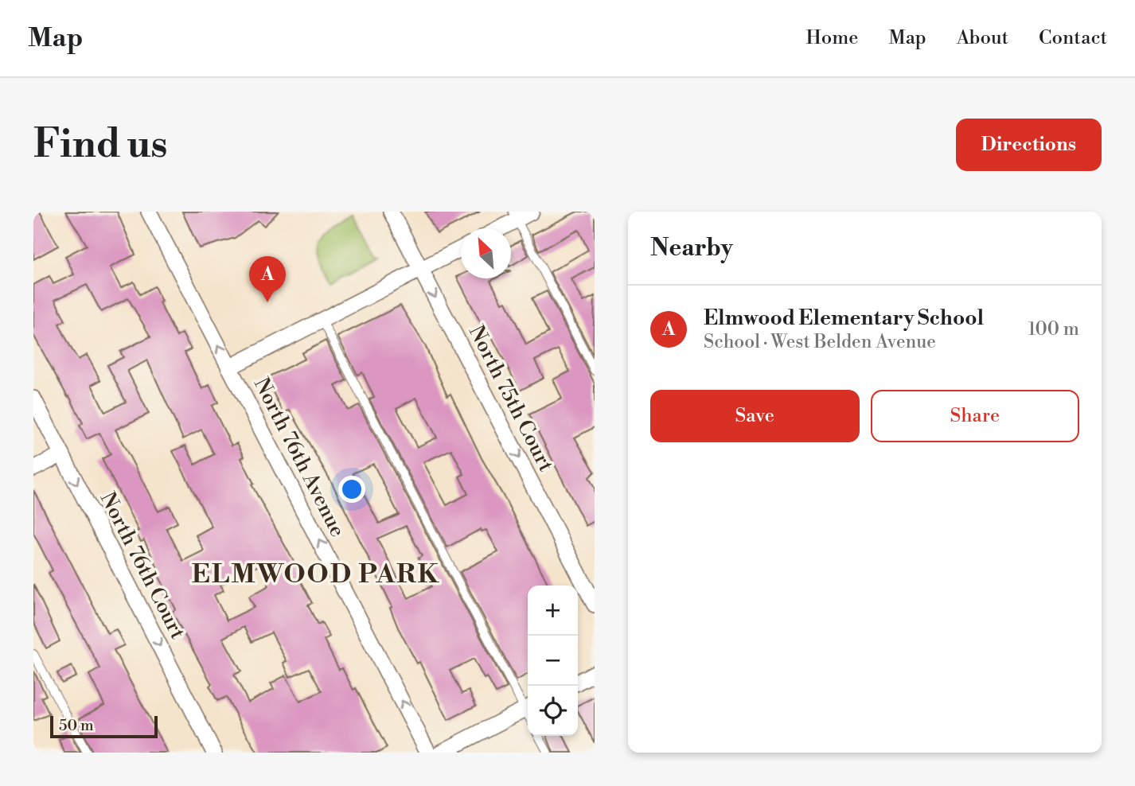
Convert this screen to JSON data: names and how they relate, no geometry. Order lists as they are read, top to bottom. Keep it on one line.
{"streets":{"street":["North 75th Court","North 76th Avenue","North 76th Court"]},"one_way":["North 75th Court","North 76th Avenue","North 76th Court"],"districts":["ELMWOOD PARK"],"scale_bar":"50 m","north":"top left","page":{"header":"Map","nav":["Home","Map","About","Contact"],"buttons":["Directions",["Save","Share"]],"title":"Find us","heading":"Nearby","pins":"A","list":[{"mark":"A","name":"Elmwood Elementary School","note":"School · West Belden Avenue","value":"100 m"}],"map_buttons":["+","−"],"scale":"50 m"}}
